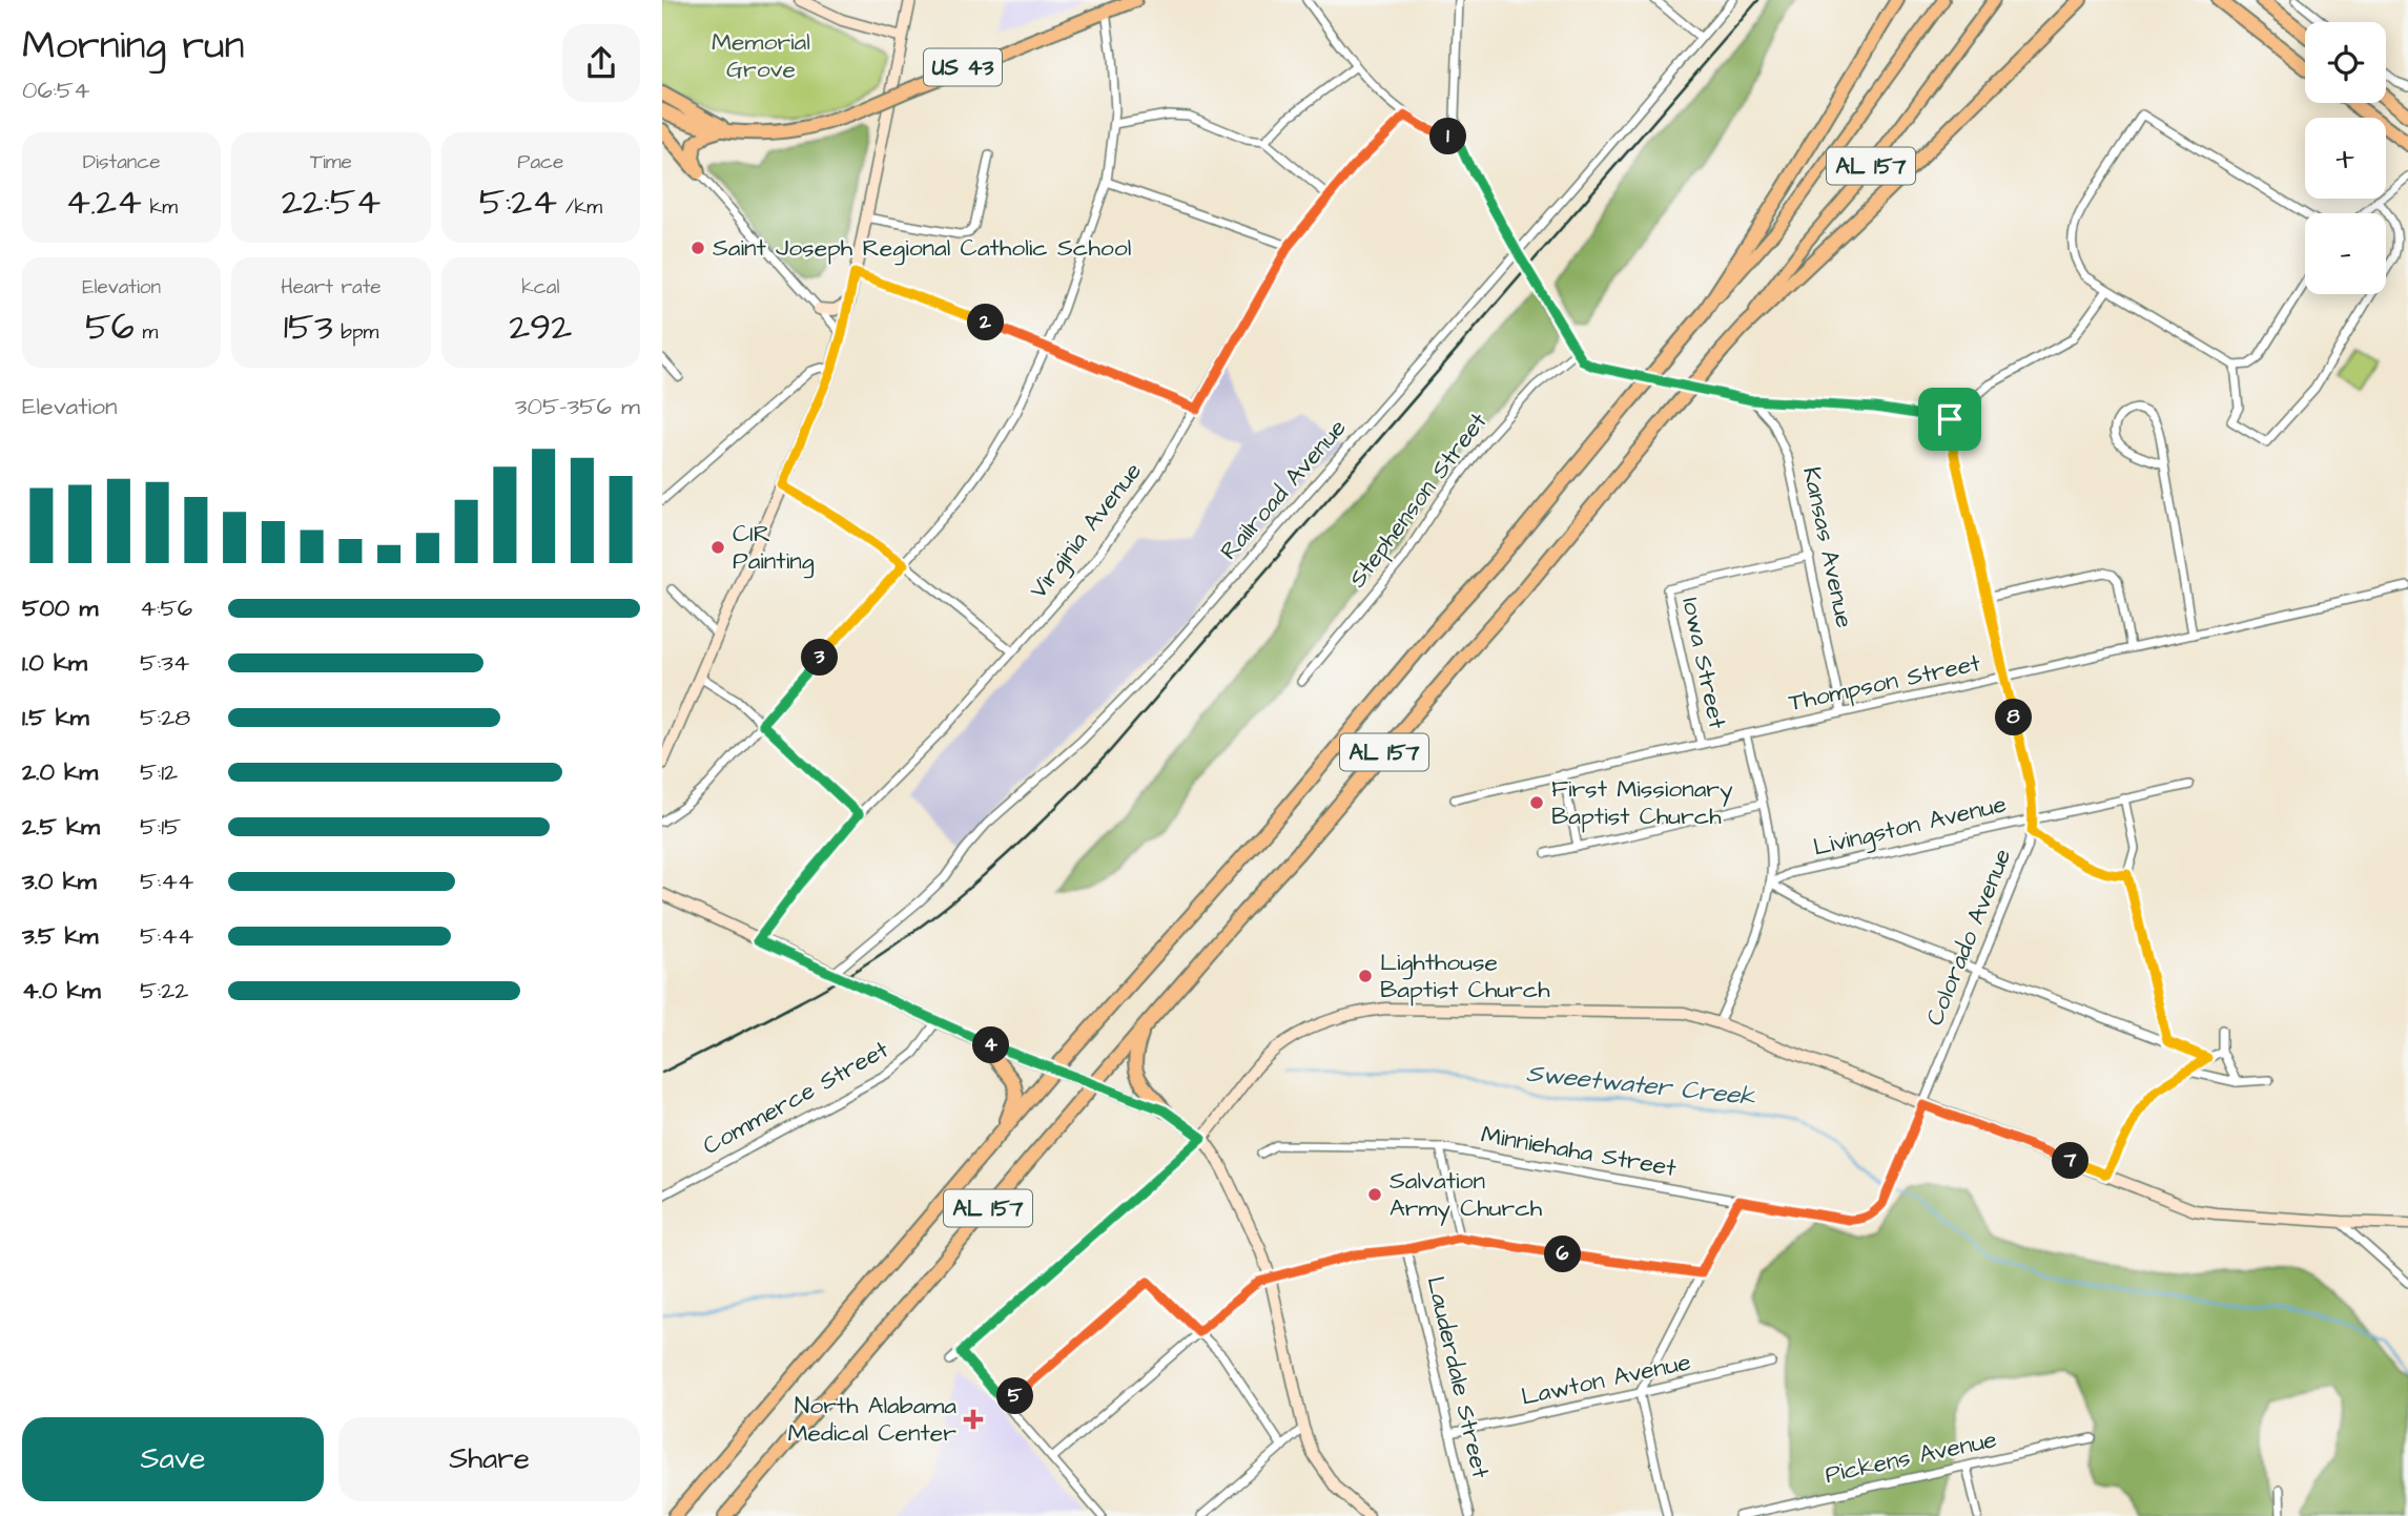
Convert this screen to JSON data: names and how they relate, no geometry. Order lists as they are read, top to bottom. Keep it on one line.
{"streets":{"highway":["US 43","AL 157"],"street":["Railroad Avenue","Stephenson Street","Virginia Avenue","Kansas Avenue","Iowa Street","Thompson Street","Livingston Avenue","Colorado Avenue","Commerce Street","Minniehaha Street","Lauderdale Street","Lawton Avenue","Pickens Avenue"]},"crossings":[["Kansas Avenue","Iowa Street"],["Kansas Avenue","Thompson Street"],["Iowa Street","Thompson Street"],["Thompson Street","Colorado Avenue"],["Livingston Avenue","Colorado Avenue"],["Colorado Avenue","Minniehaha Street"],["Lauderdale Street","Lawton Avenue"]],"water":["Sweetwater Creek"],"parks":["Memorial Grove"],"places":{"other":["Saint Joseph Regional Catholic School","CIR Painting","First Missionary Baptist Church","Lighthouse Baptist Church","Salvation Army Church"],"health":["North Alabama Medical Center"]},"page":{"heading":["Morning run","06:54"],"map_buttons":["+","−"],"pins":["1","2","3","8","4","7","6","5"],"stats":[["Distance","4.24 km"],["Time","22:54"],["Pace","5:24 /km"],["Elevation","56 m"],["Heart rate","153 bpm"],["kcal","292"]],"chart":["Elevation","305–356 m"],"list":[{"name":"500 m","note":"4:56"},{"name":"1.0 km","note":"5:34"},{"name":"1.5 km","note":"5:28"},{"name":"2.0 km","note":"5:12"},{"name":"2.5 km","note":"5:15"},{"name":"3.0 km","note":"5:44"},{"name":"3.5 km","note":"5:44"},{"name":"4.0 km","note":"5:22"}],"buttons":["Save","Share"]}}
